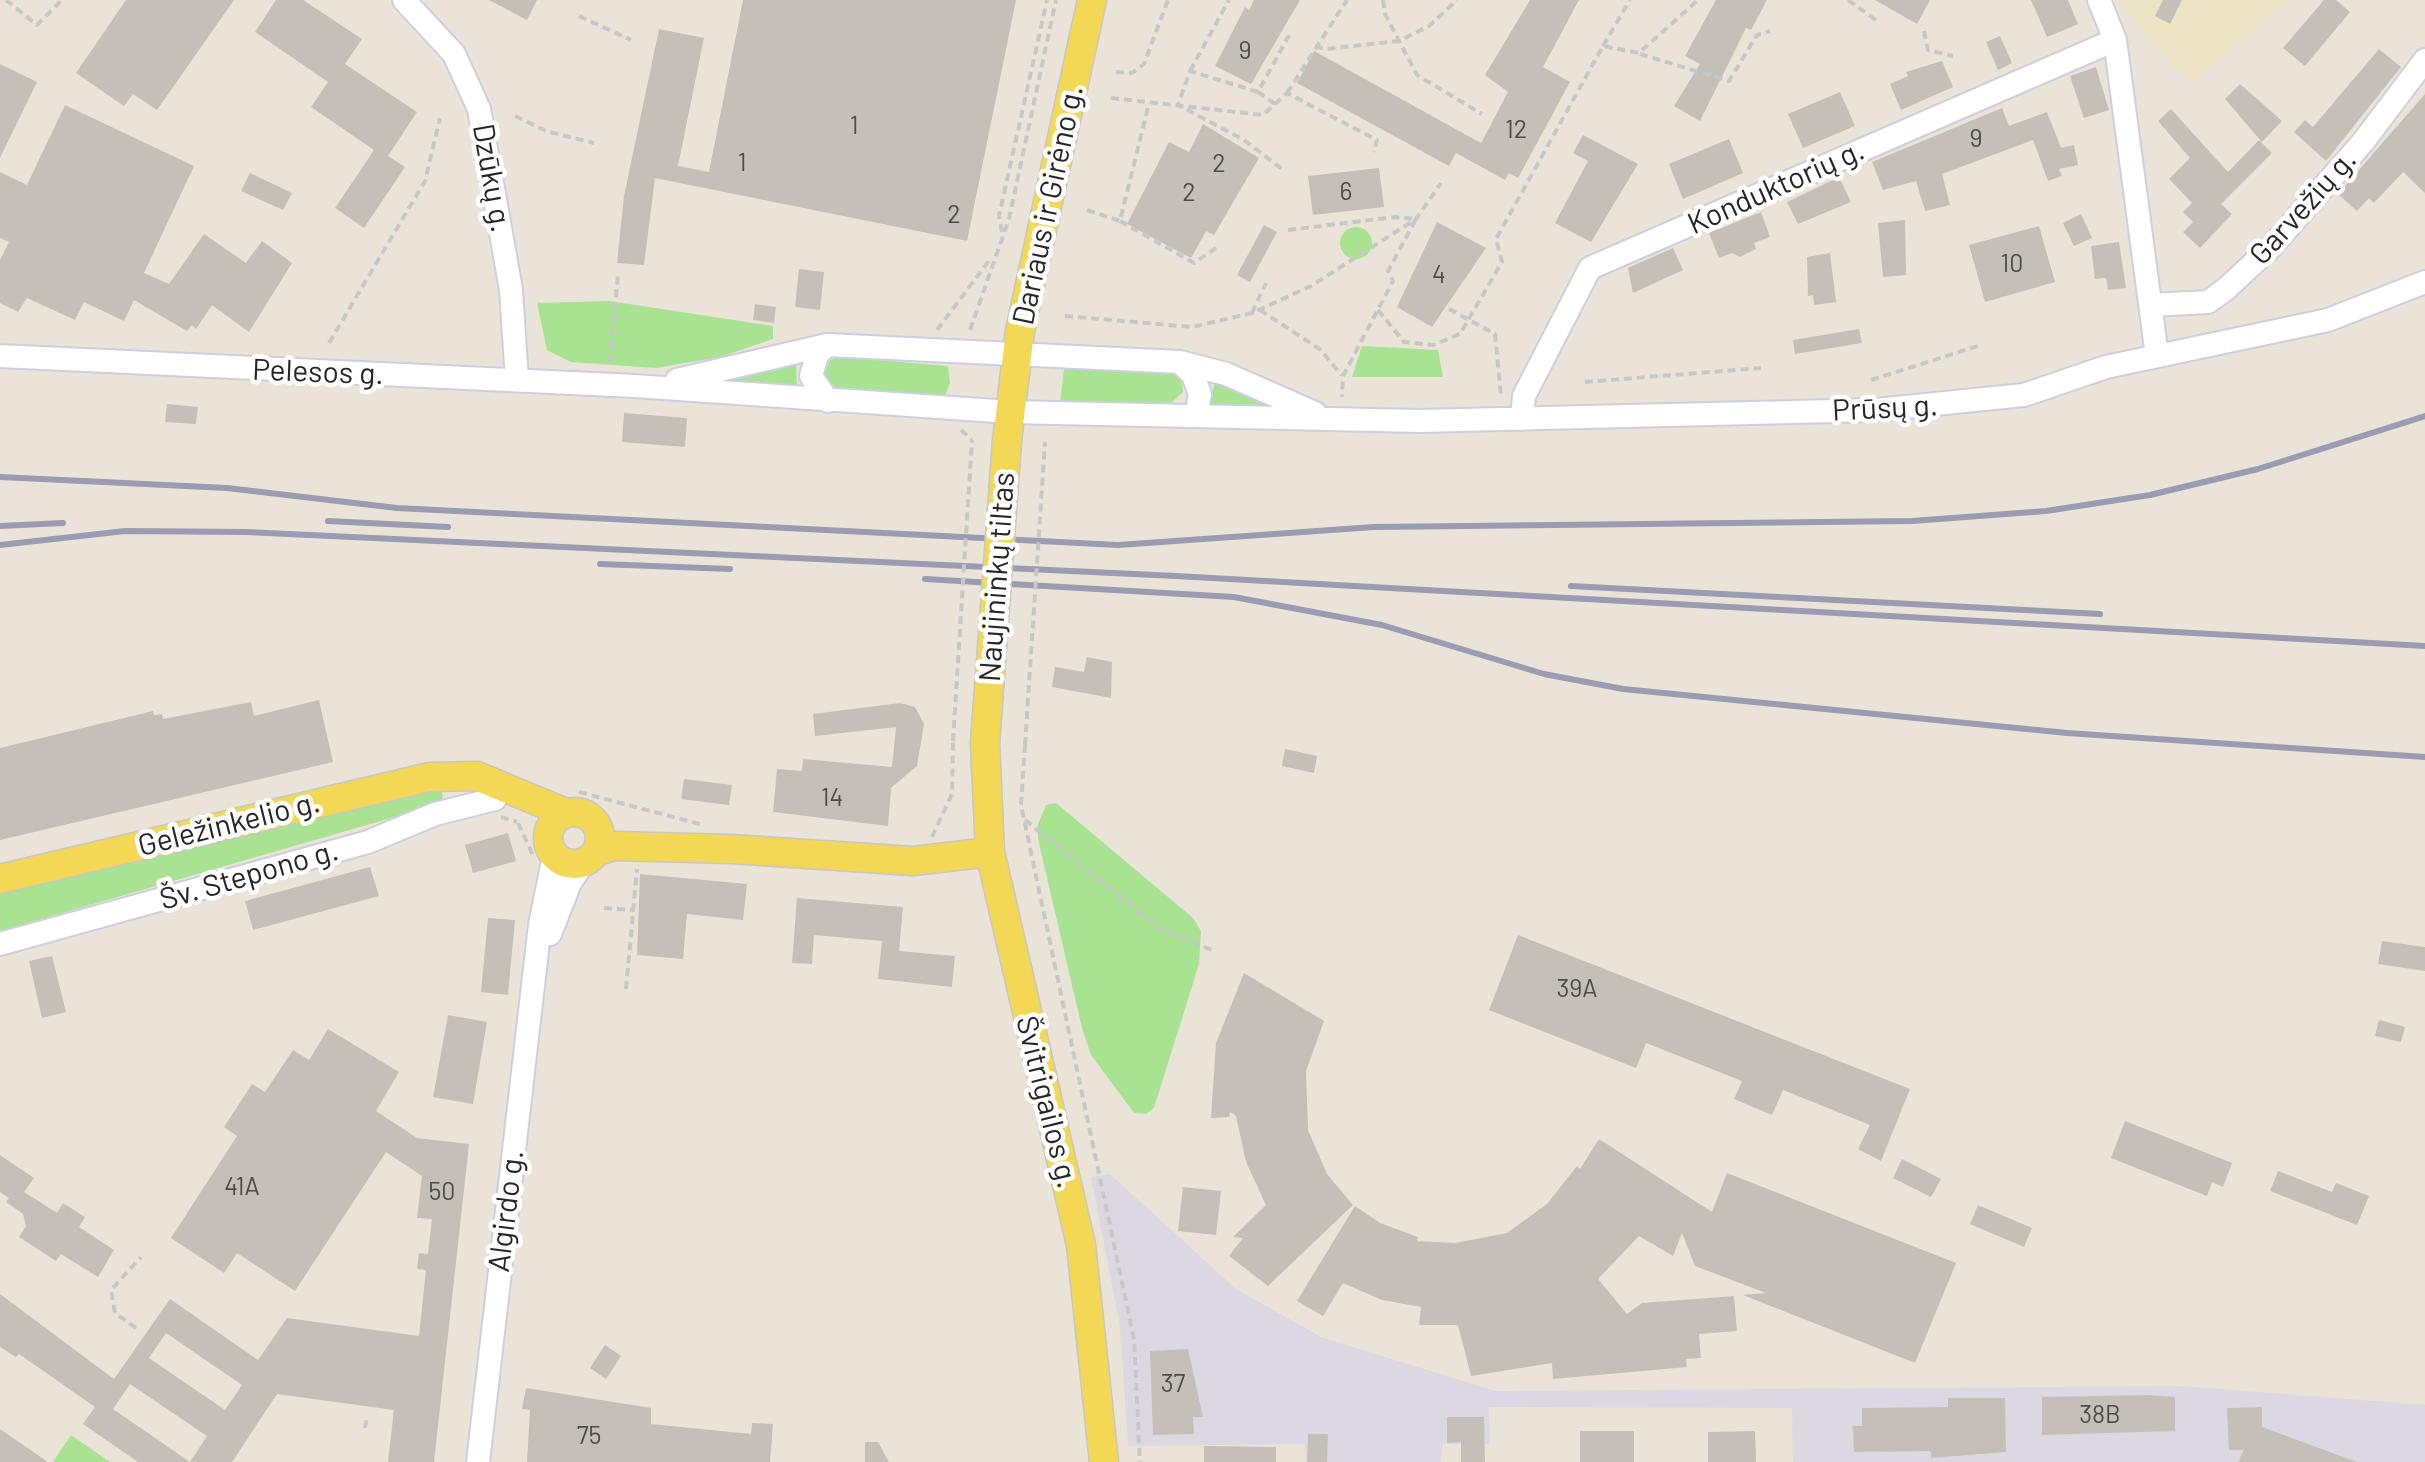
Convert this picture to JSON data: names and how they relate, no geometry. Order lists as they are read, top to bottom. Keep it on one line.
{"streets":{"main road":["Dariaus ir Girėno g.","Naujininkų tiltas","Geležinkelio g.","Švitrigailos g."],"street":["Dzūkų g.","Konduktorių g.","Garvežių g.","Pelesos g.","Prūsų g.","Šv. Stepono g.","Algirdo g."]},"crossings":[["Dzūkų g.","Pelesos g."],["Konduktorių g.","Prūsų g."],["Dariaus ir Girėno g.","Pelesos g."],["Dariaus ir Girėno g.","Prūsų g."],["Dariaus ir Girėno g.","Naujininkų tiltas"],["Pelesos g.","Prūsų g."],["Pelesos g.","Naujininkų tiltas"],["Prūsų g.","Naujininkų tiltas"],["Naujininkų tiltas","Švitrigailos g."],["Geležinkelio g.","Algirdo g."]],"house_numbers":["9","1","12","9","1","2","6","2","2","10","4","14","39A","41A","50","37","38B","75"]}
